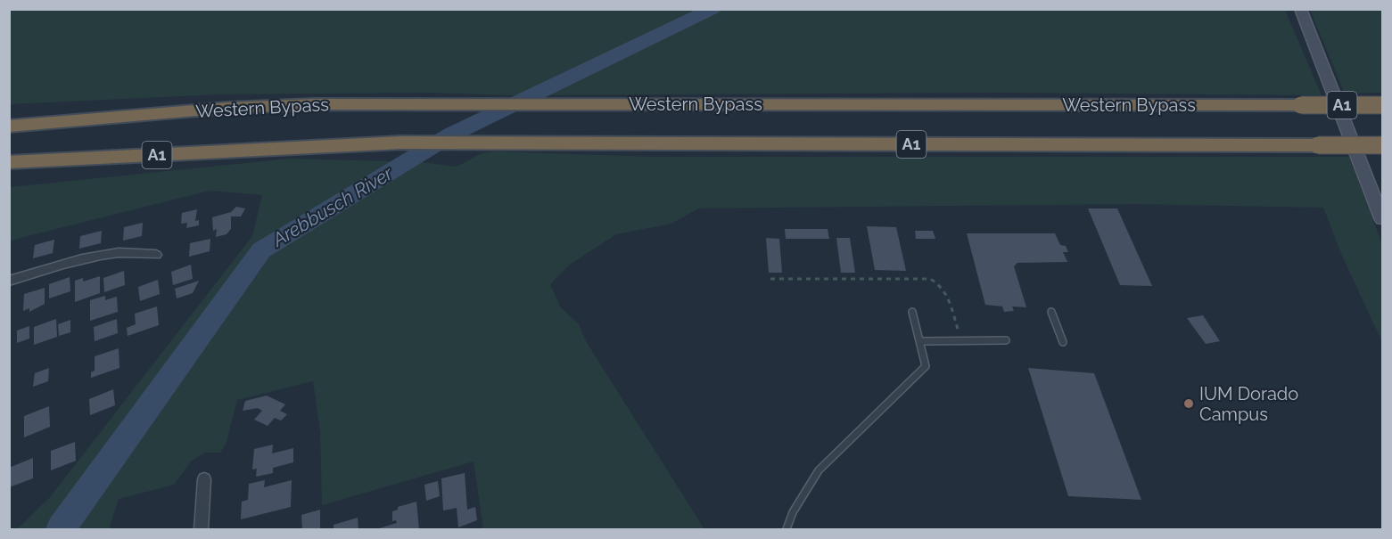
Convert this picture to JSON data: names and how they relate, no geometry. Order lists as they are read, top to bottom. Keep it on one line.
{"streets":{"highway":["Western Bypass","A1"]},"water":["Arebbusch River"],"places":["IUM Dorado Campus"]}
